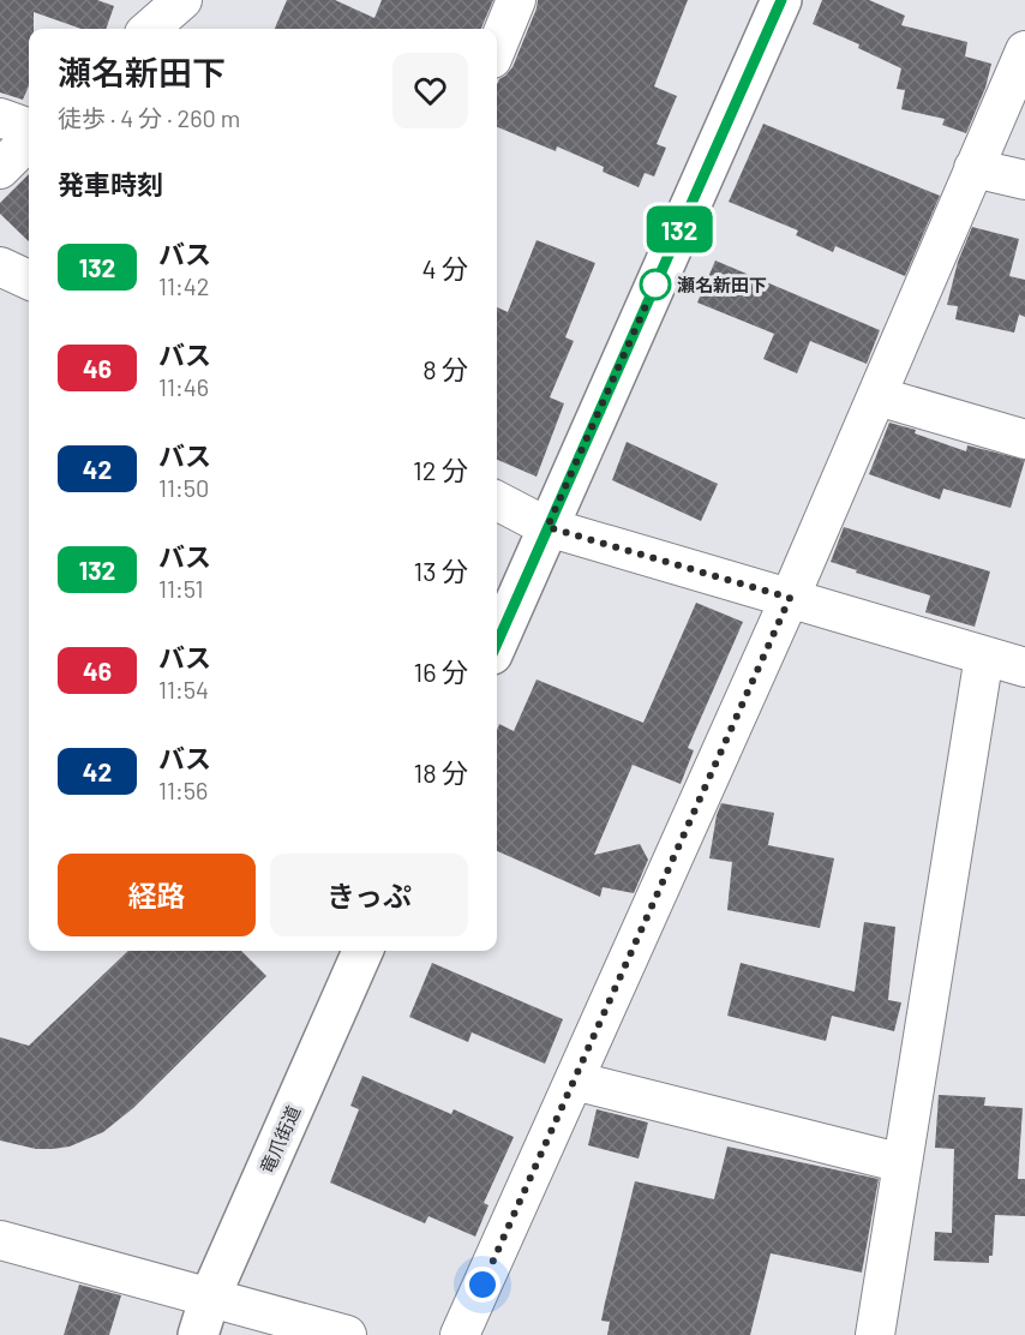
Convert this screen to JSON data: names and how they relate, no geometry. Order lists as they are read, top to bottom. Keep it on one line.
{"streets":{"main road":["竜爪街道"]},"places":["瀬名新田下"],"lines":["bus line 132"],"page":{"on_map":"132","heading":[["瀬名新田下","徒歩 · 4 分 · 260 m"],"発車時刻"],"list":[{"mark":"132","name":"バス","note":"11:42","value":"4 分"},{"mark":"46","name":"バス","note":"11:46","value":"8 分"},{"mark":"42","name":"バス","note":"11:50","value":"12 分"},{"mark":"132","name":"バス","note":"11:51","value":"13 分"},{"mark":"46","name":"バス","note":"11:54","value":"16 分"},{"mark":"42","name":"バス","note":"11:56","value":"18 分"}],"buttons":["経路","きっぷ"]}}
